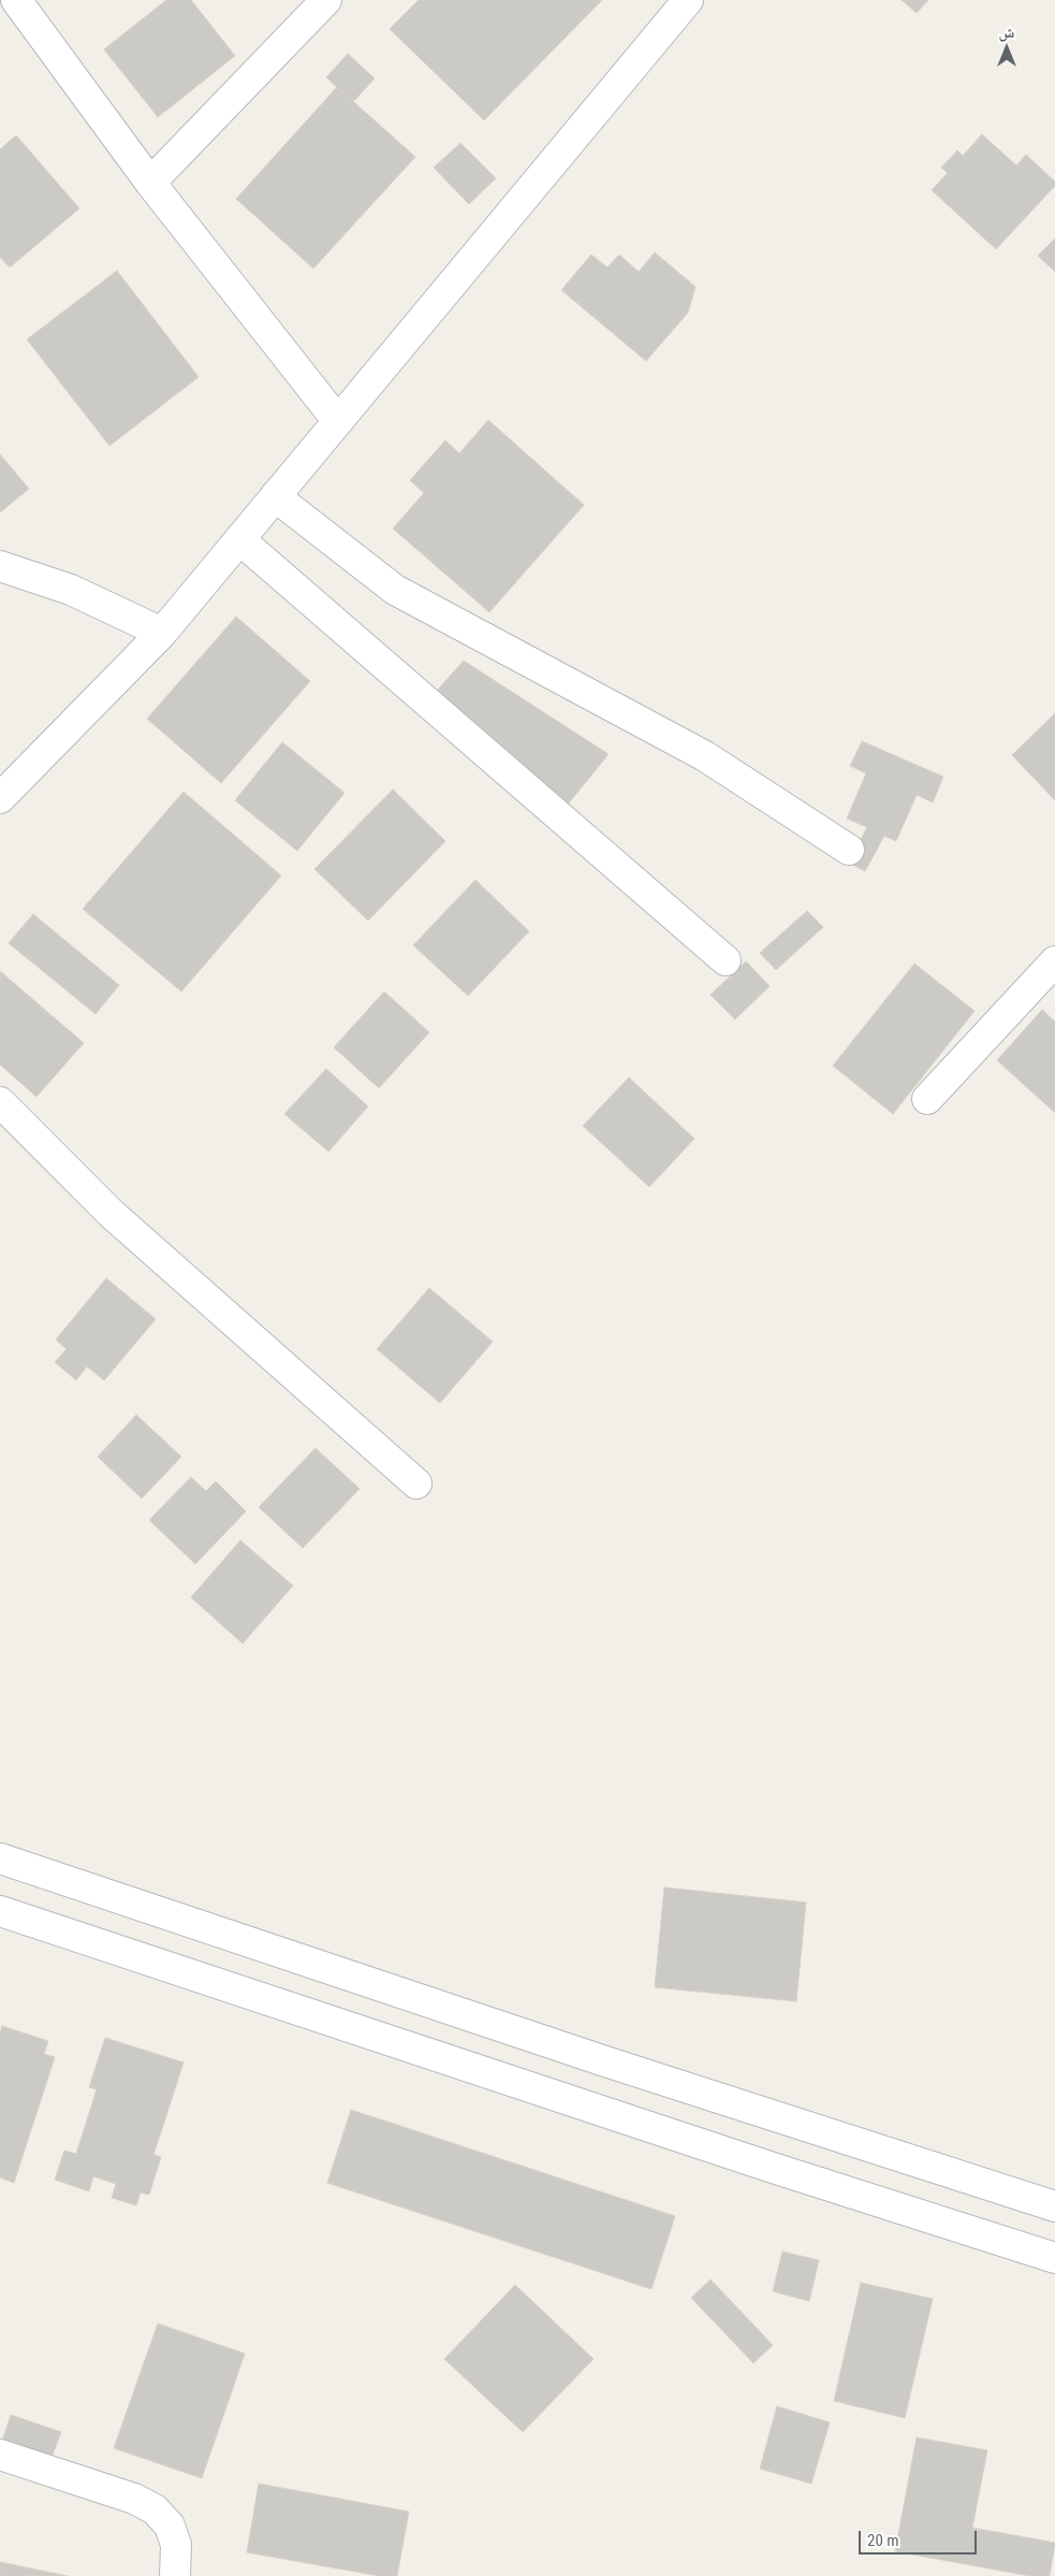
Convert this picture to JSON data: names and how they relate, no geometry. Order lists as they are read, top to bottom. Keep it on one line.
{"scale_bar":"20 m","north":"top"}
